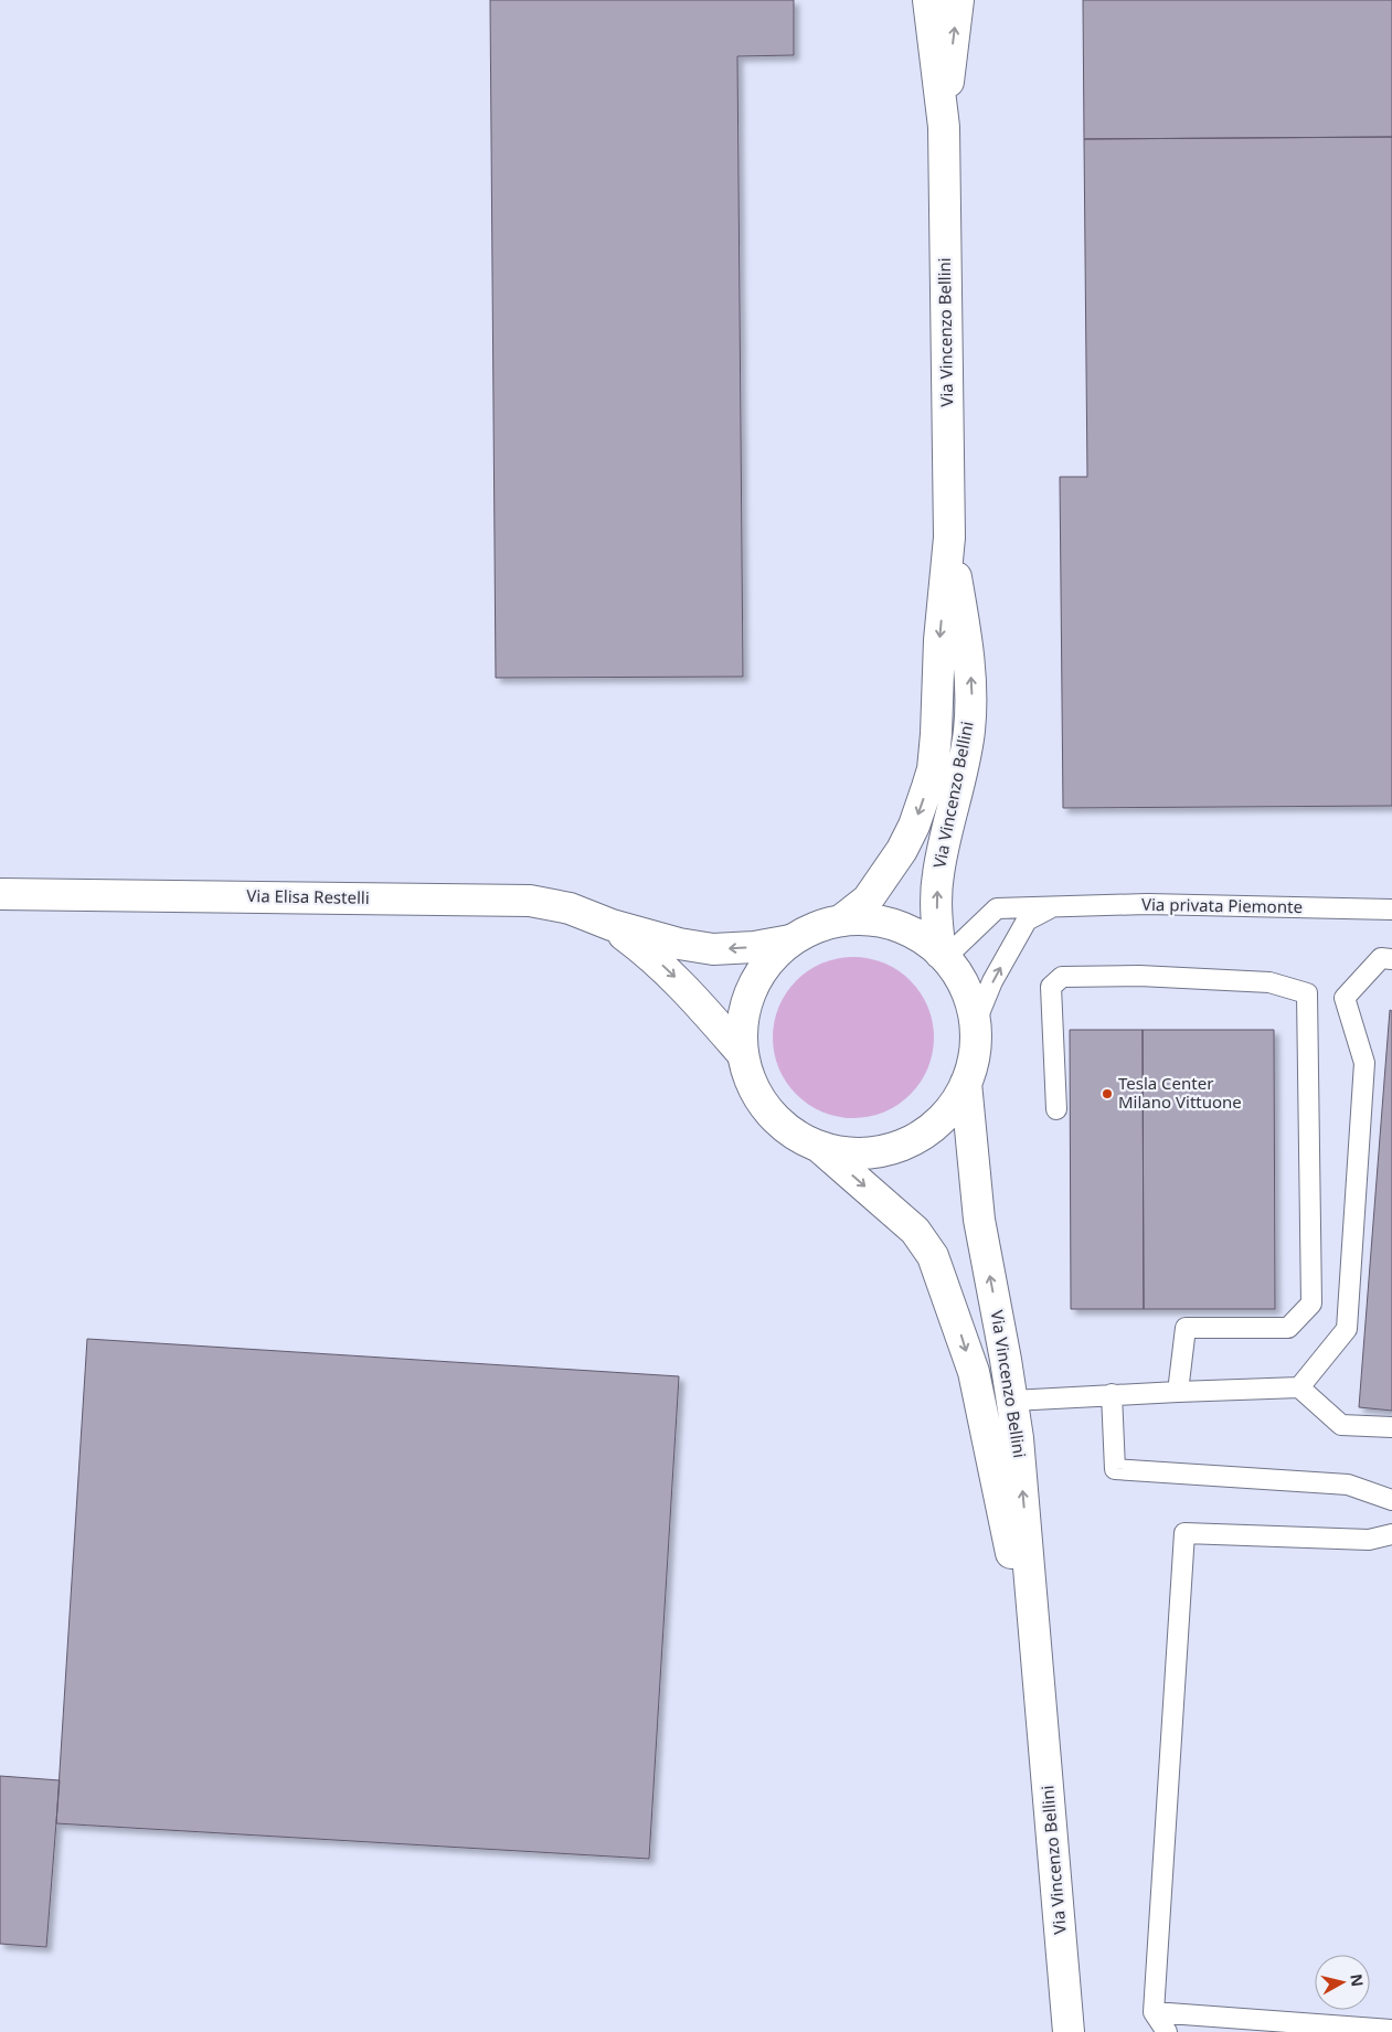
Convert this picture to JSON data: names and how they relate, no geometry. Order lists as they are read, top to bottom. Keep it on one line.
{"streets":{"street":["Via Vincenzo Bellini","Via Elisa Restelli"],"lane":["Via privata Piemonte"]},"crossings":[["Via Vincenzo Bellini","Via Elisa Restelli"],["Via Vincenzo Bellini","Via privata Piemonte"]],"places":["Tesla Center Milano Vittuone"],"north":"right"}
